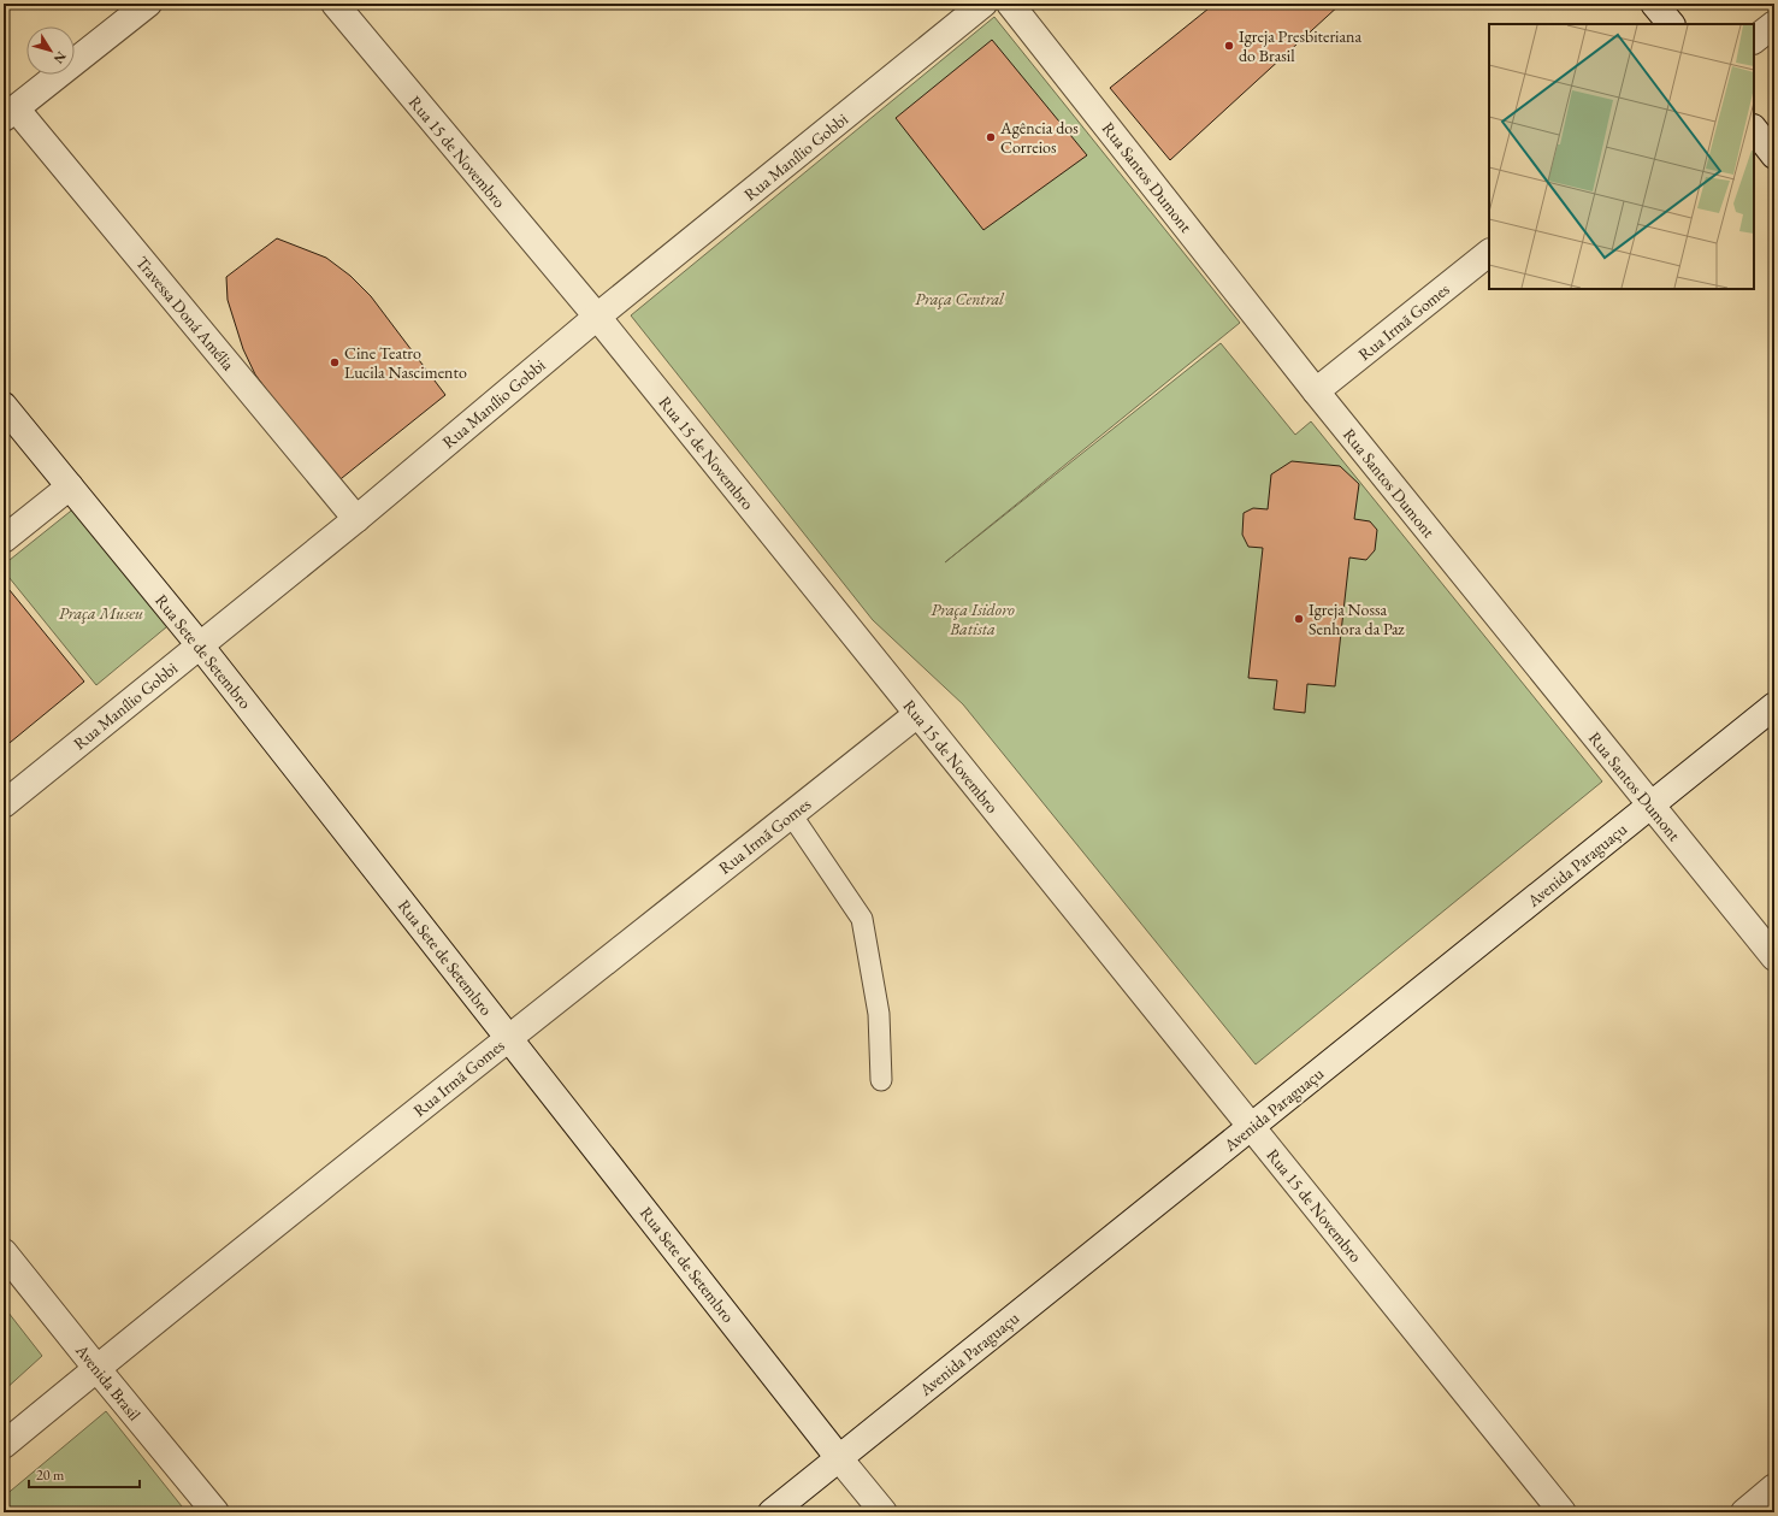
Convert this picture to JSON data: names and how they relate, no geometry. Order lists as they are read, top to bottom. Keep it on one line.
{"streets":{"street":["Rua 15 de Novembro","Rua Manílio Gobbi","Rua Santos Dumont","Travessa Doná Amélia","Rua Irmã Gomes","Rua Sete de Setembro","Avenida Paraguaçu","Avenida Brasil"]},"crossings":[["Rua 15 de Novembro","Rua Manílio Gobbi"],["Rua 15 de Novembro","Rua Irmã Gomes"],["Rua 15 de Novembro","Avenida Paraguaçu"],["Rua Manílio Gobbi","Travessa Doná Amélia"],["Rua Manílio Gobbi","Rua Sete de Setembro"],["Rua Santos Dumont","Rua Irmã Gomes"],["Rua Santos Dumont","Avenida Paraguaçu"],["Rua Irmã Gomes","Rua Sete de Setembro"],["Rua Irmã Gomes","Avenida Brasil"],["Rua Sete de Setembro","Avenida Paraguaçu"]],"parks":["Praça Central","Praça Isidoro Batista","Praça Museu"],"places":["Igreja Presbiteriana do Brasil","Agência dos Correios","Cine Teatro Lucila Nascimento","Igreja Nossa Senhora da Paz"],"scale_bar":"20 m","north":"bottom right"}
